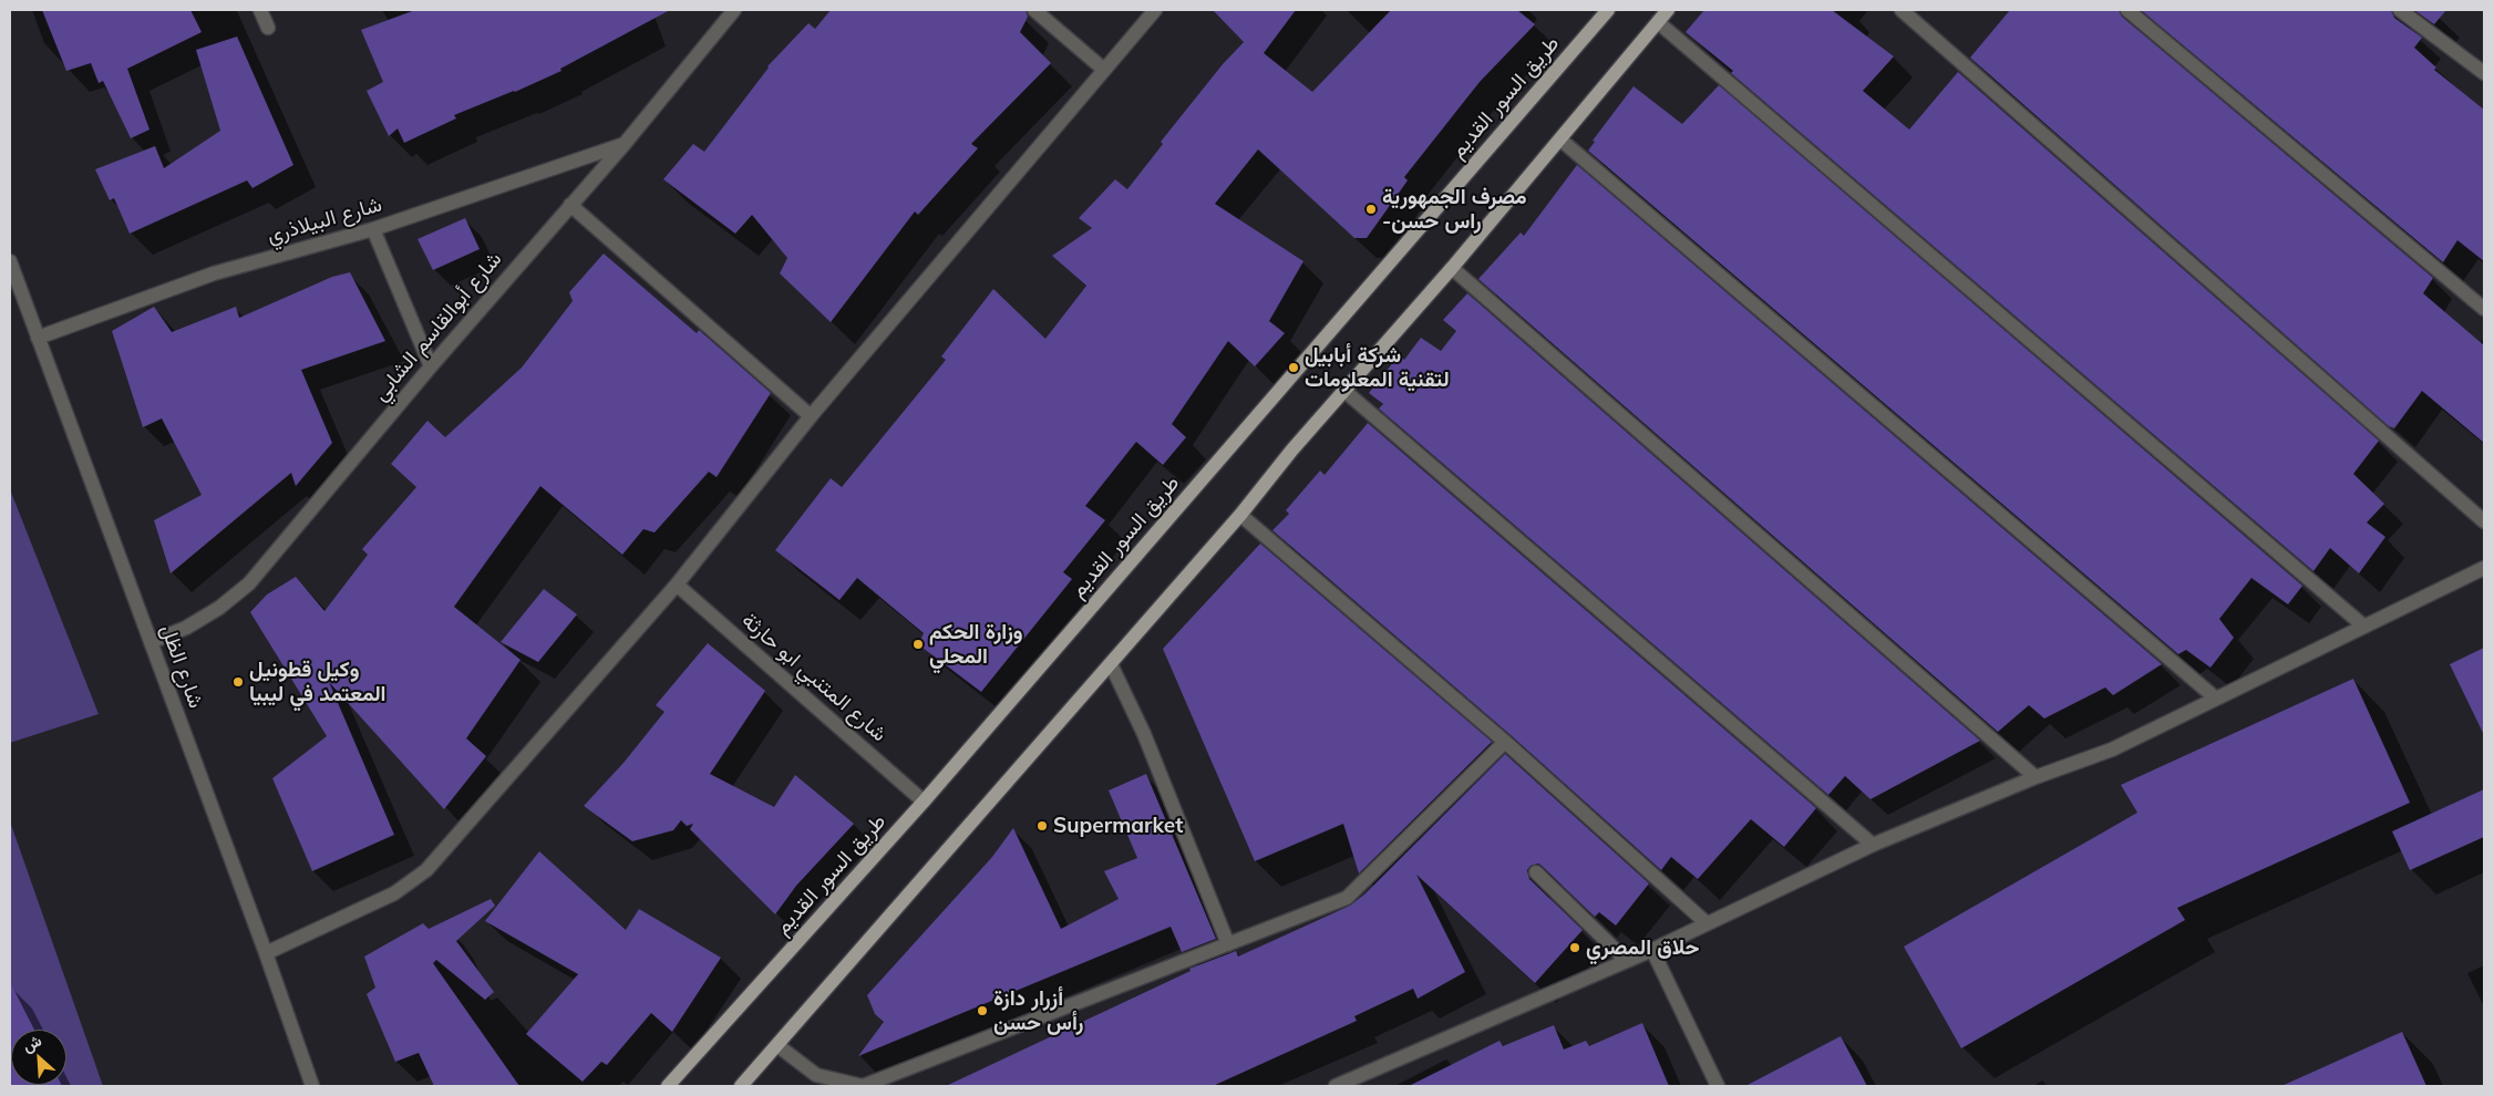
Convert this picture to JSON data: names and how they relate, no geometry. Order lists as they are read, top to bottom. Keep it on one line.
{"streets":{"main road":["طريق السور القديم"],"street":["شارع البيلاذري","شارع أبوالقاسم الشابي","شارع الظل","شارع المتنبي ابو حارثة"]},"crossings":[["طريق السور القديم","شارع المتنبي ابو حارثة"],["شارع البيلاذري","شارع أبوالقاسم الشابي"],["شارع البيلاذري","شارع الظل"],["شارع أبوالقاسم الشابي","شارع الظل"]],"places":["مصرف الجمهورية -راس حسن","شركة أبابيل لتقنية المعلومات","وزارة الحكم المحلي","وكيل قطونيل المعتمد في ليبيا","Supermarket","حلاق المصري","أزرار دازة رأس حسن"],"north":"top left"}
